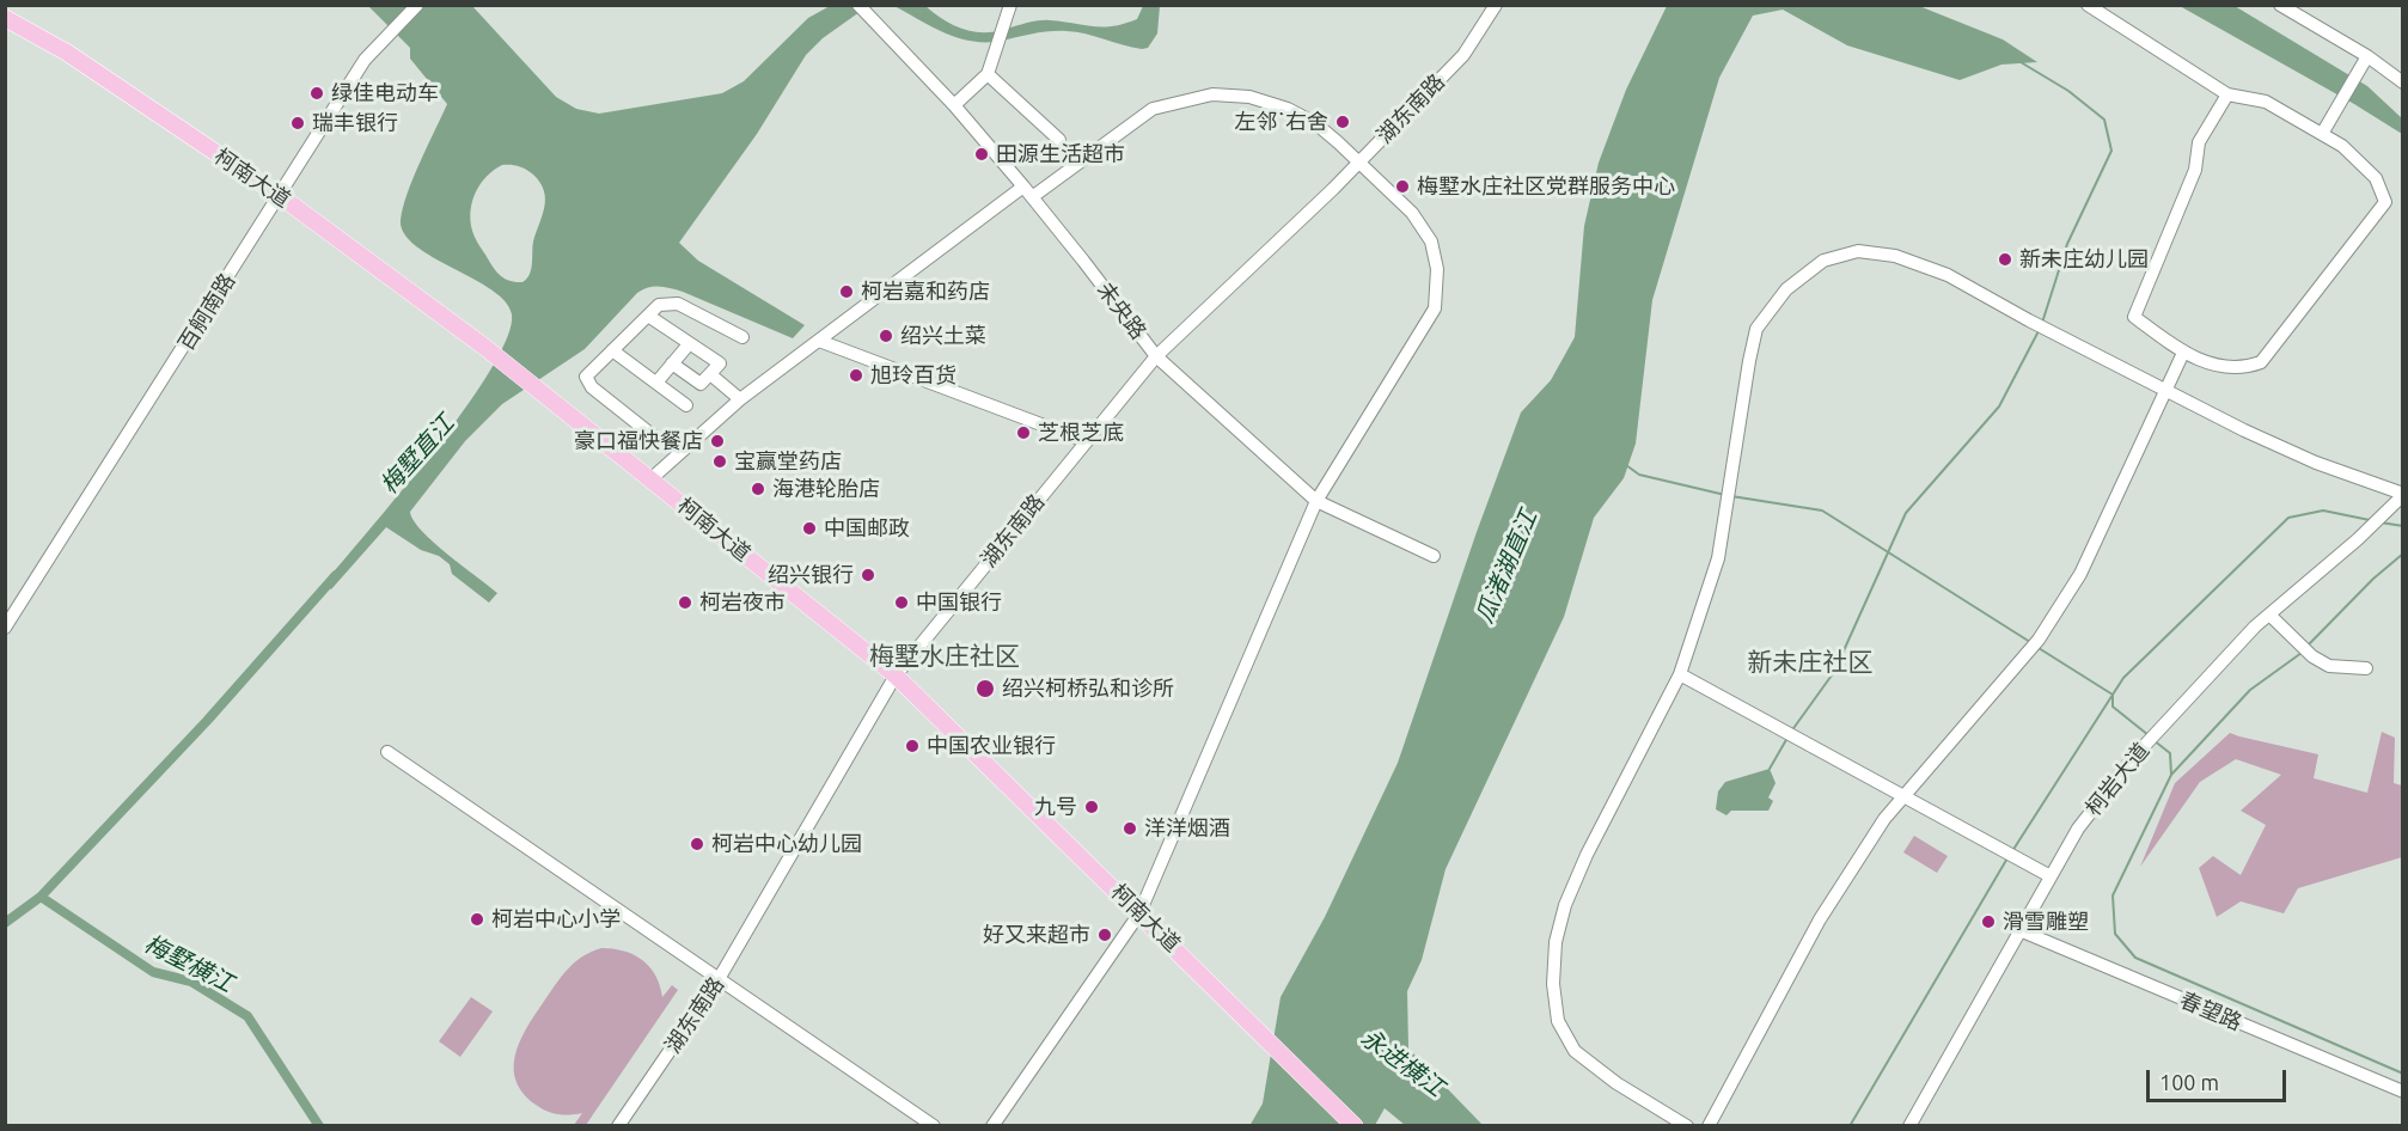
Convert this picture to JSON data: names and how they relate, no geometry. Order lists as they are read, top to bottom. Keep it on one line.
{"streets":{"main road":["柯南大道"],"street":["湖东南路","未央路","百舸南路","柯岩大道","春望路"]},"crossings":[["湖东南路","柯南大道"],["湖东南路","未央路"],["柯南大道","百舸南路"],["柯岩大道","春望路"]],"districts":["梅墅水庄社区","新未庄社区"],"water":["梅墅直江","瓜渚湖直江","梅墅横江","永进横江"],"places":["绿佳电动车","左邻˙右舍","瑞丰银行","田源生活超市","梅墅水庄社区党群服务中心","新未庄幼儿园","柯岩嘉和药店","绍兴土菜","旭玲百货","芝根芝底","豪口福快餐店","宝赢堂药店","海港轮胎店","中国邮政","绍兴银行","柯岩夜市","中国银行","绍兴柯桥弘和诊所","中国农业银行","九号","洋洋烟酒","柯岩中心幼儿园","柯岩中心小学","滑雪雕塑","好又来超市"],"scale_bar":"100 m"}
